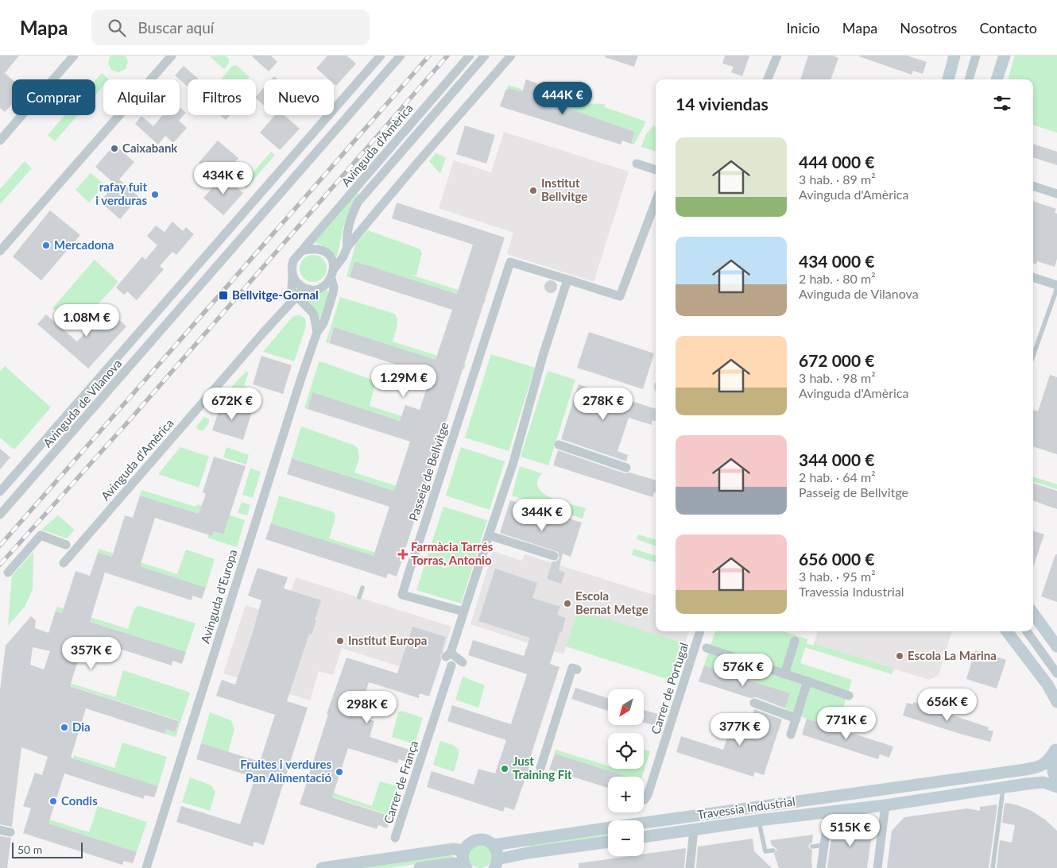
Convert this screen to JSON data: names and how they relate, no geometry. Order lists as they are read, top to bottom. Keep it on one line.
{"streets":{"street":["Avinguda d'Amèrica","Avinguda de Vilanova","Passeig de Bellvitge","Avinguda d'Europa","Carrer de Portugal","Carrer de França","Travessia Industrial"]},"crossings":[["Avinguda d'Amèrica","Avinguda d'Europa"]],"places":{"other":["Caixabank","Institut Bellvitge","rafay fuit i verduras","Mercadona","Escola Bernat Metge","Institut Europa","Escola La Marina","Dia","Just Training Fit","Fruites i verdures Pan Alimentació","Condis"],"transit":["Bellvitge-Gornal"],"health":["Farmàcia Tarrés Torras, Antonio"]},"scale_bar":"50 m","north":"bottom left","page":{"header":"Mapa","search":"Buscar aquí","nav":["Inicio","Mapa","Nosotros","Contacto"],"chip":["Comprar","Alquilar","Filtros","Nuevo"],"heading":"14 viviendas","price":["444K €","434K €","1.08M €","1.29M €","672K €","278K €","344K €","357K €","576K €","656K €","298K €","771K €","377K €","515K €"],"list":[{"name":"444 000 €","note":"3 hab. · 89 m² · Avinguda d'Amèrica"},{"name":"434 000 €","note":"2 hab. · 80 m² · Avinguda de Vilanova"},{"name":"672 000 €","note":"3 hab. · 98 m² · Avinguda d'Amèrica"},{"name":"344 000 €","note":"2 hab. · 64 m² · Passeig de Bellvitge"},{"name":"656 000 €","note":"3 hab. · 95 m² · Travessia Industrial"}],"map_buttons":["+","−"],"scale":"50 m"}}
